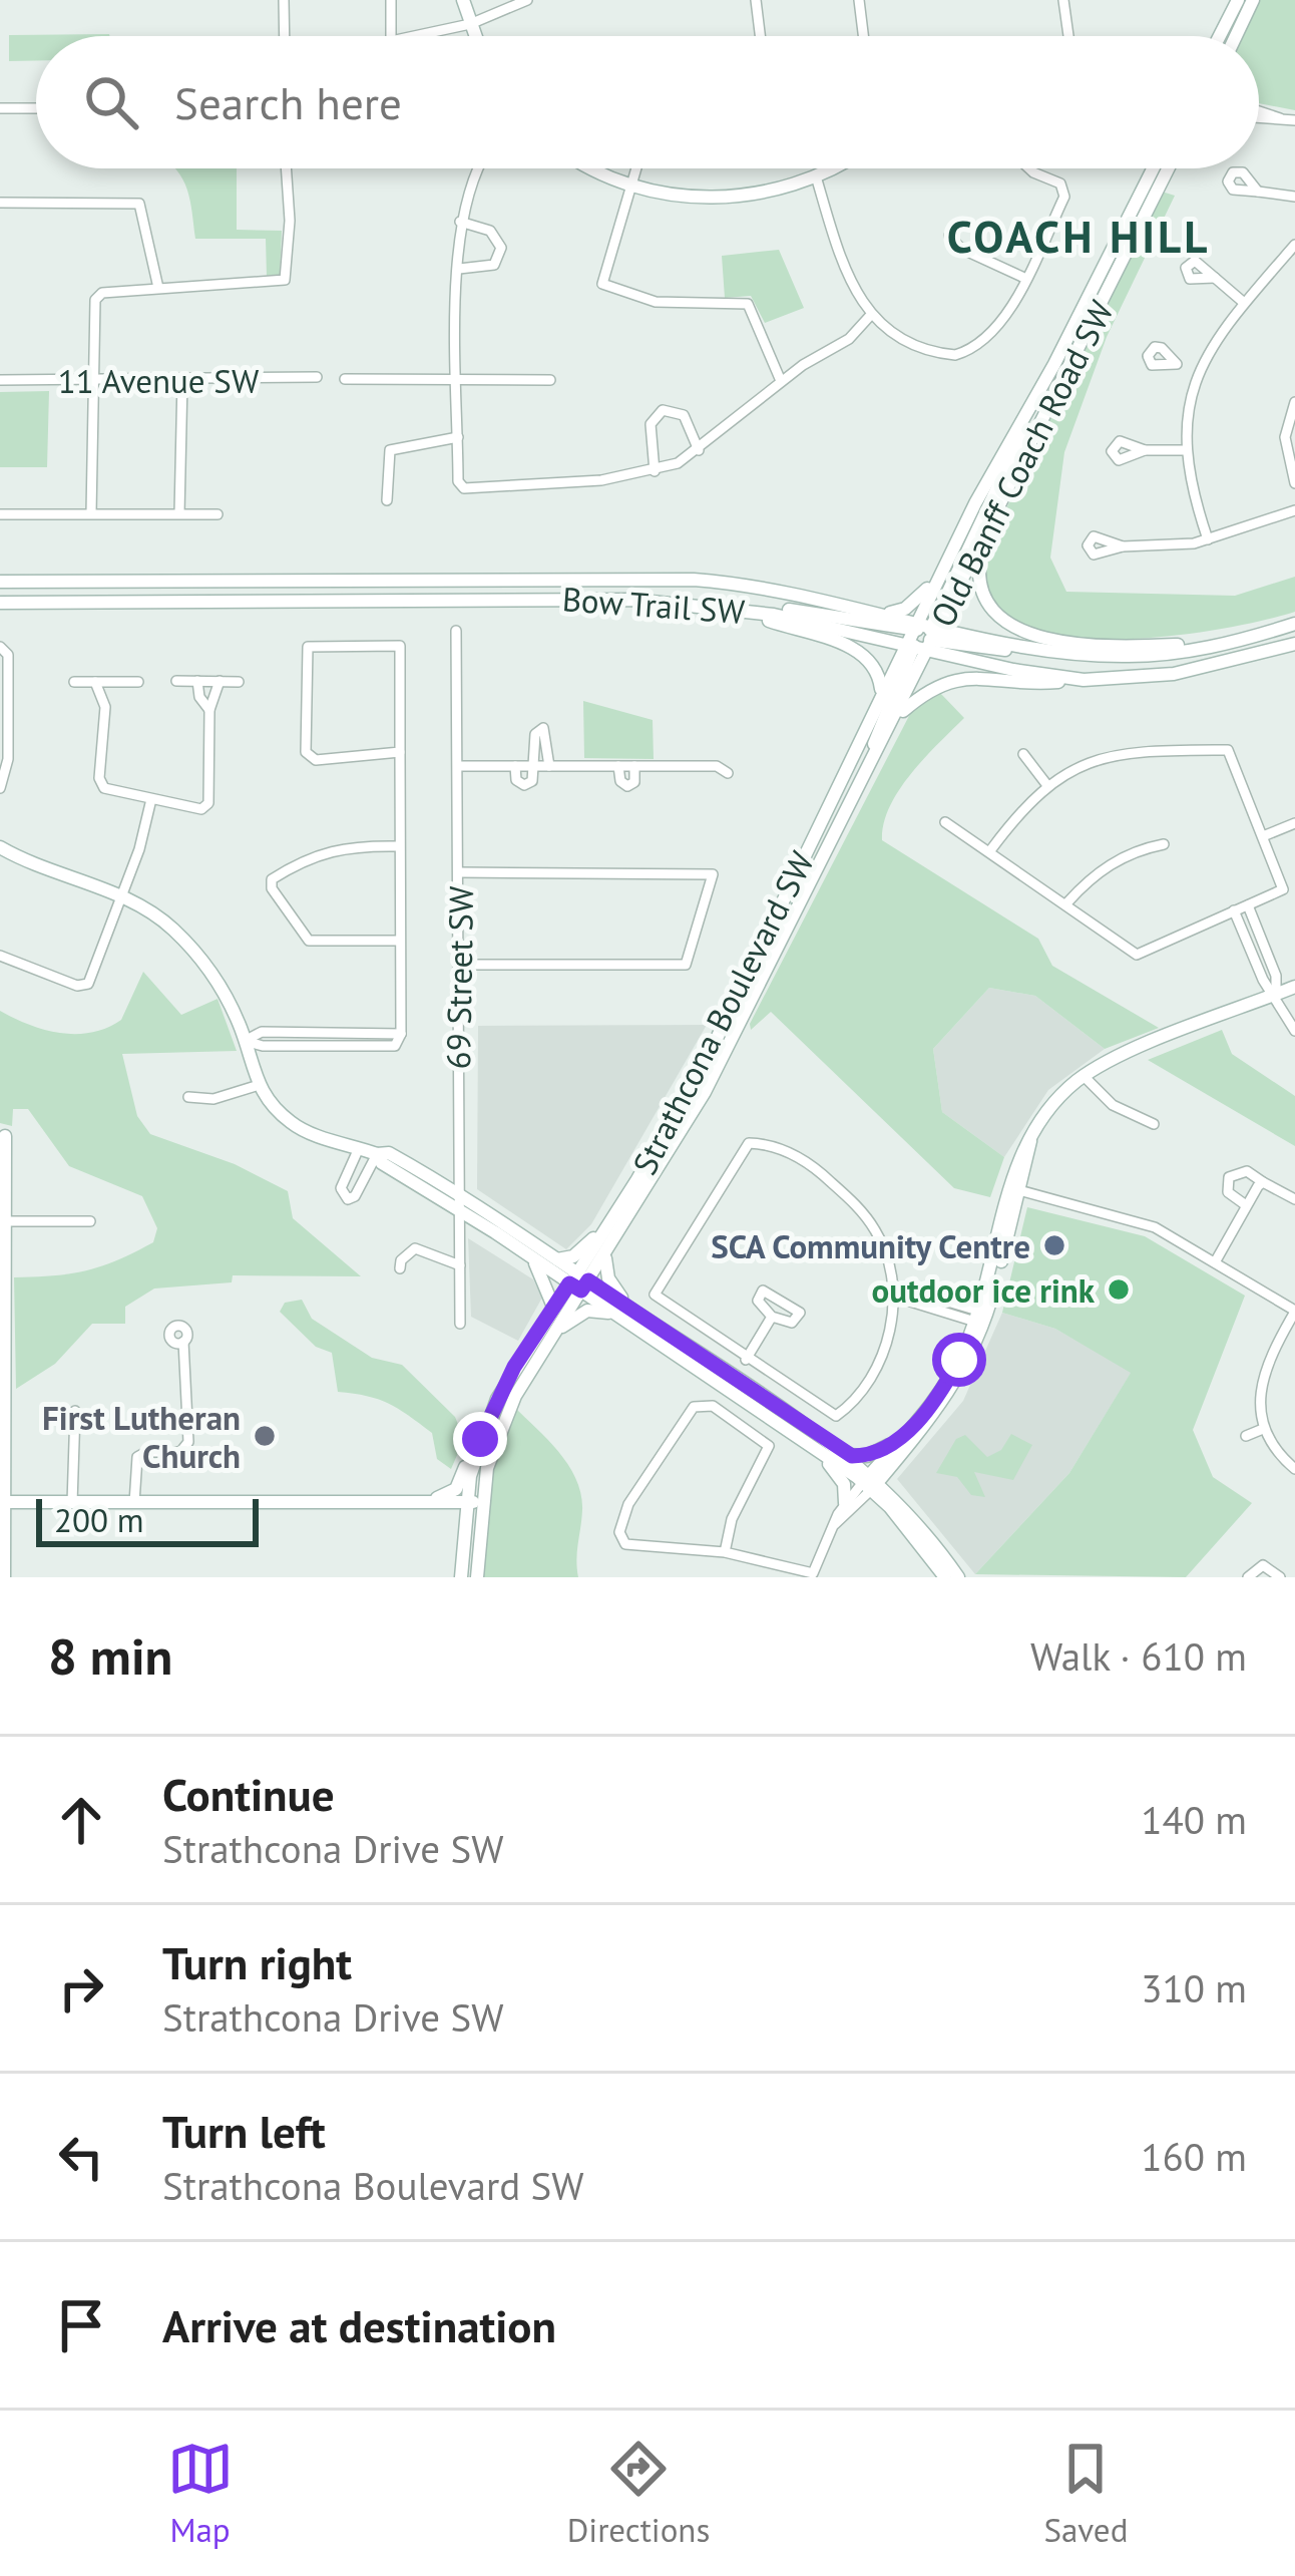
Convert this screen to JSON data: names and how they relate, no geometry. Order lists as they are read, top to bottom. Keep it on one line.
{"streets":{"main road":["Old Banff Coach Road SW","Bow Trail SW","Strathcona Boulevard SW"],"street":["11 Avenue SW","69 Street SW"]},"crossings":[["Old Banff Coach Road SW","Bow Trail SW"],["Old Banff Coach Road SW","Strathcona Boulevard SW"],["Bow Trail SW","Strathcona Boulevard SW"]],"districts":["COACH HILL"],"places":["SCA Community Centre","outdoor ice rink","First Lutheran Church"],"scale_bar":"200 m","page":{"search":"Search here","scale":"200 m","heading":["8 min","Walk · 610 m"],"list":[["Continue","Strathcona Drive SW","140 m"],["Turn right","Strathcona Drive SW","310 m"],["Turn left","Strathcona Boulevard SW","160 m"],"Arrive at destination"],"nav":["Map","Directions","Saved"]}}
